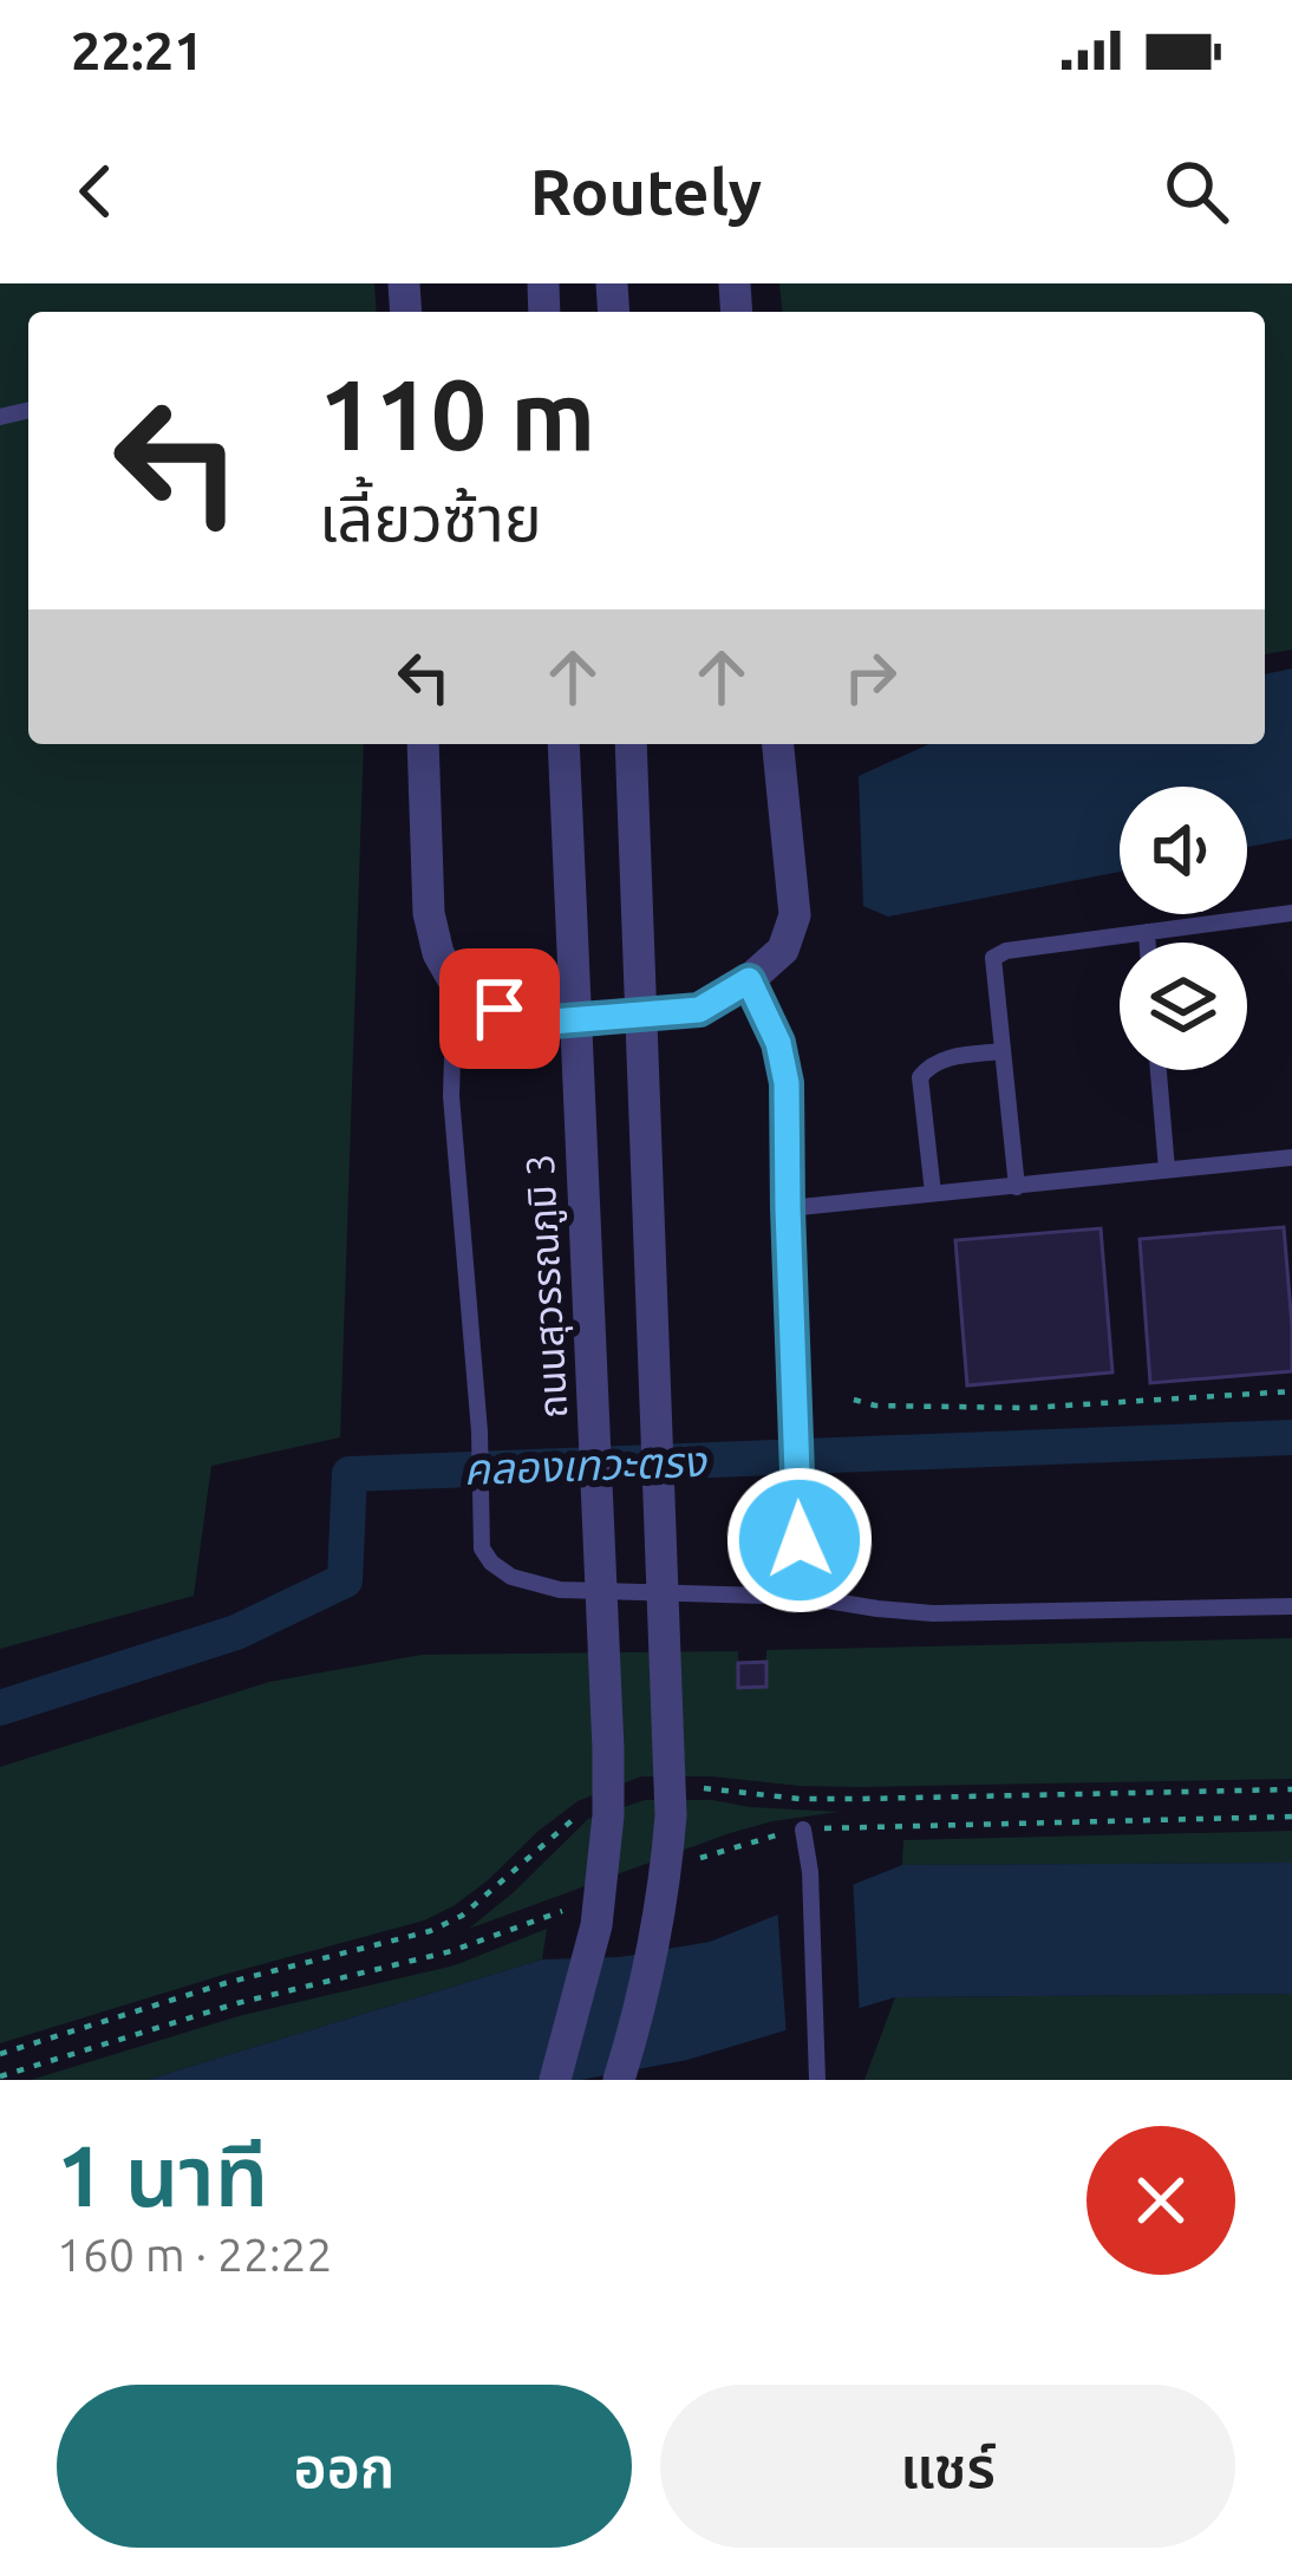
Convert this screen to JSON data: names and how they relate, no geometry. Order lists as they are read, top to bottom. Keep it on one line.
{"streets":{"street":["ถนนสุวรรณภูมิ 3"]},"water":["คลองเทวะตรง"],"page":{"status":"22:21","header":"Routely","turn":["110 m","เลี้ยวซ้าย"],"heading":["1 นาที","160 m · 22:22"],"buttons":["ออก","แชร์"]}}
